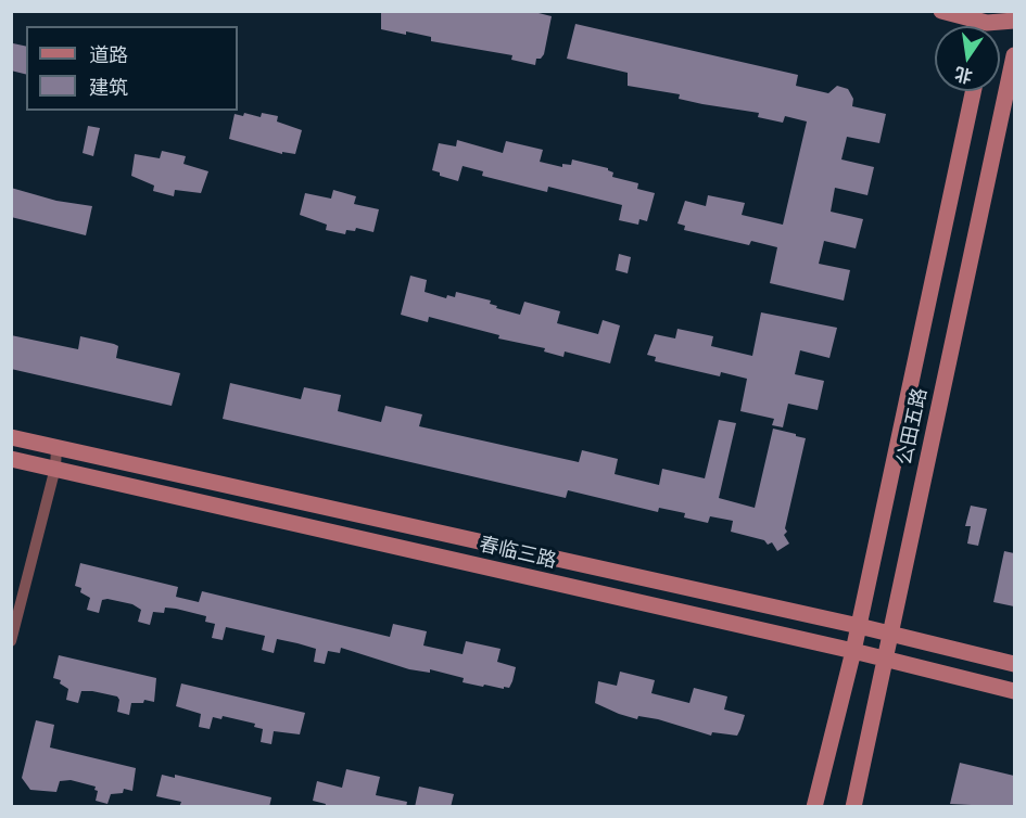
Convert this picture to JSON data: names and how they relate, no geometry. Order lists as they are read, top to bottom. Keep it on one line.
{"streets":{"street":["公田五路","春临三路"]},"crossings":[["公田五路","春临三路"]],"legend":["道路","建筑"],"north":"bottom"}
